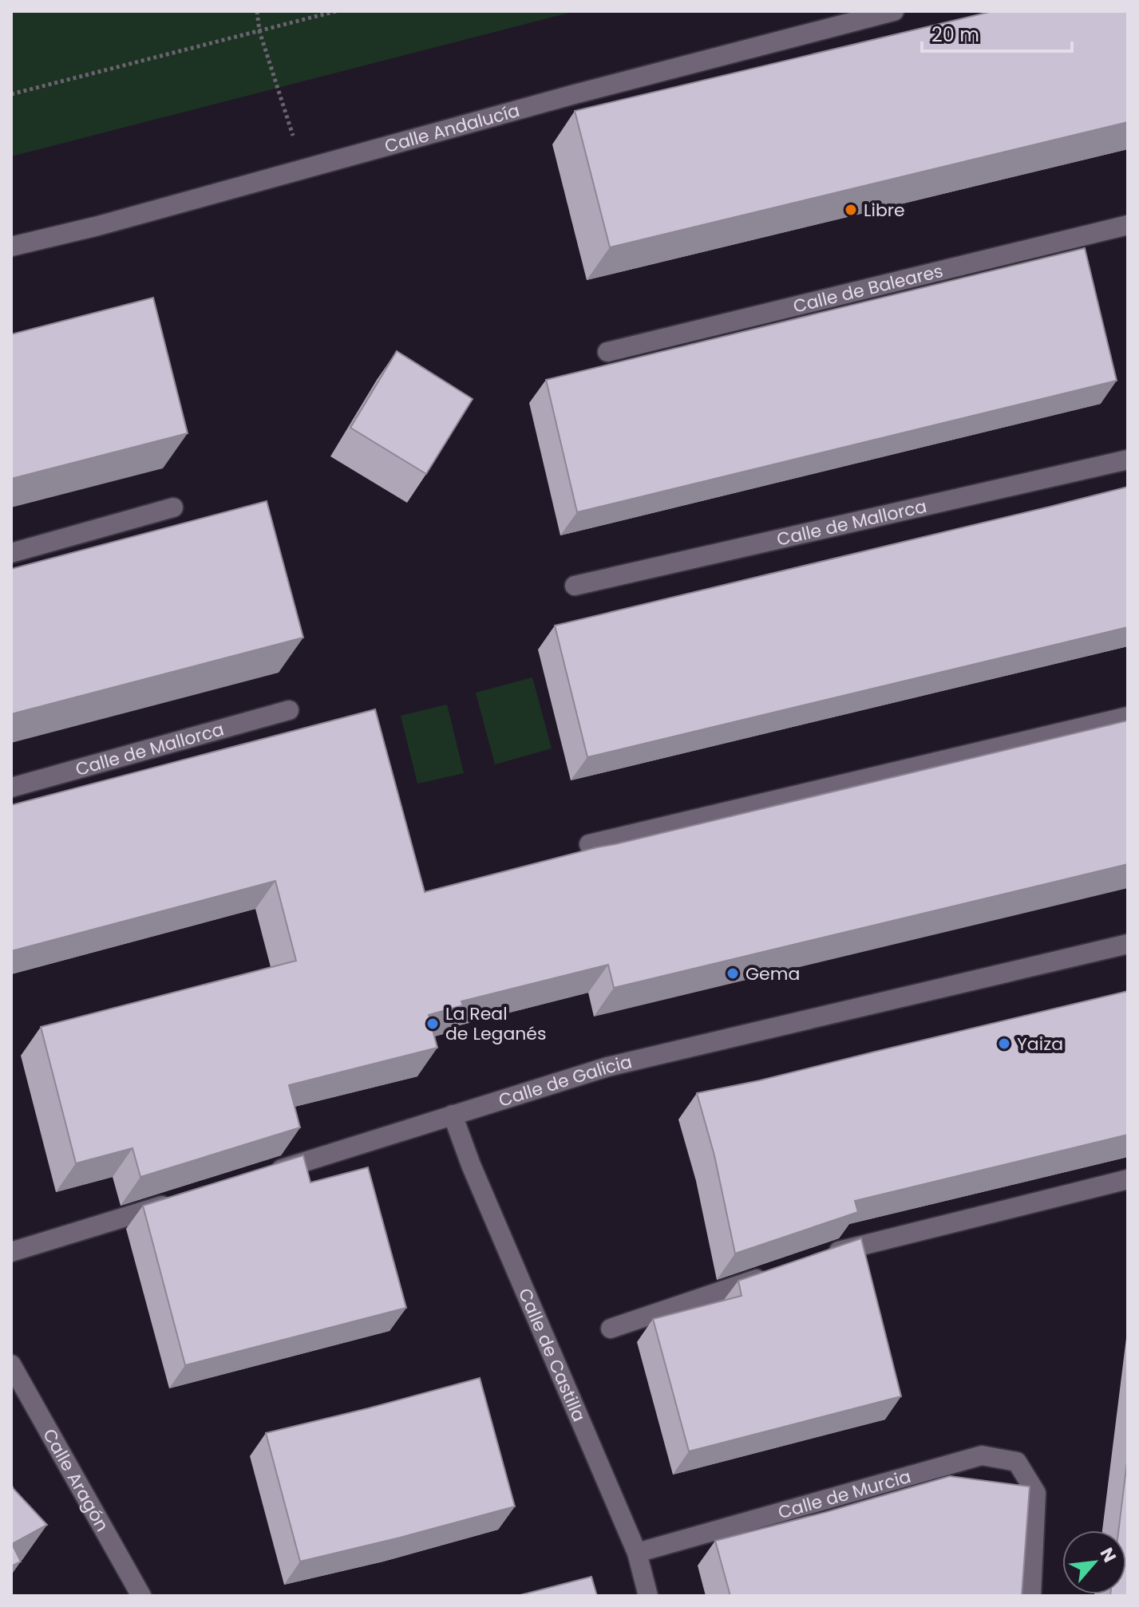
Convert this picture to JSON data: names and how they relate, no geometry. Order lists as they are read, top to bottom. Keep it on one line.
{"streets":{"street":["Calle Andalucía","Calle de Baleares","Calle de Mallorca","Calle de Galicia","Calle de Castilla","Calle Aragón","Calle de Murcia"]},"crossings":[["Calle de Galicia","Calle de Castilla"],["Calle de Castilla","Calle de Murcia"]],"places":["Libre","Gema","La Real de Leganés","Yaiza"],"scale_bar":"20 m","north":"top right"}
